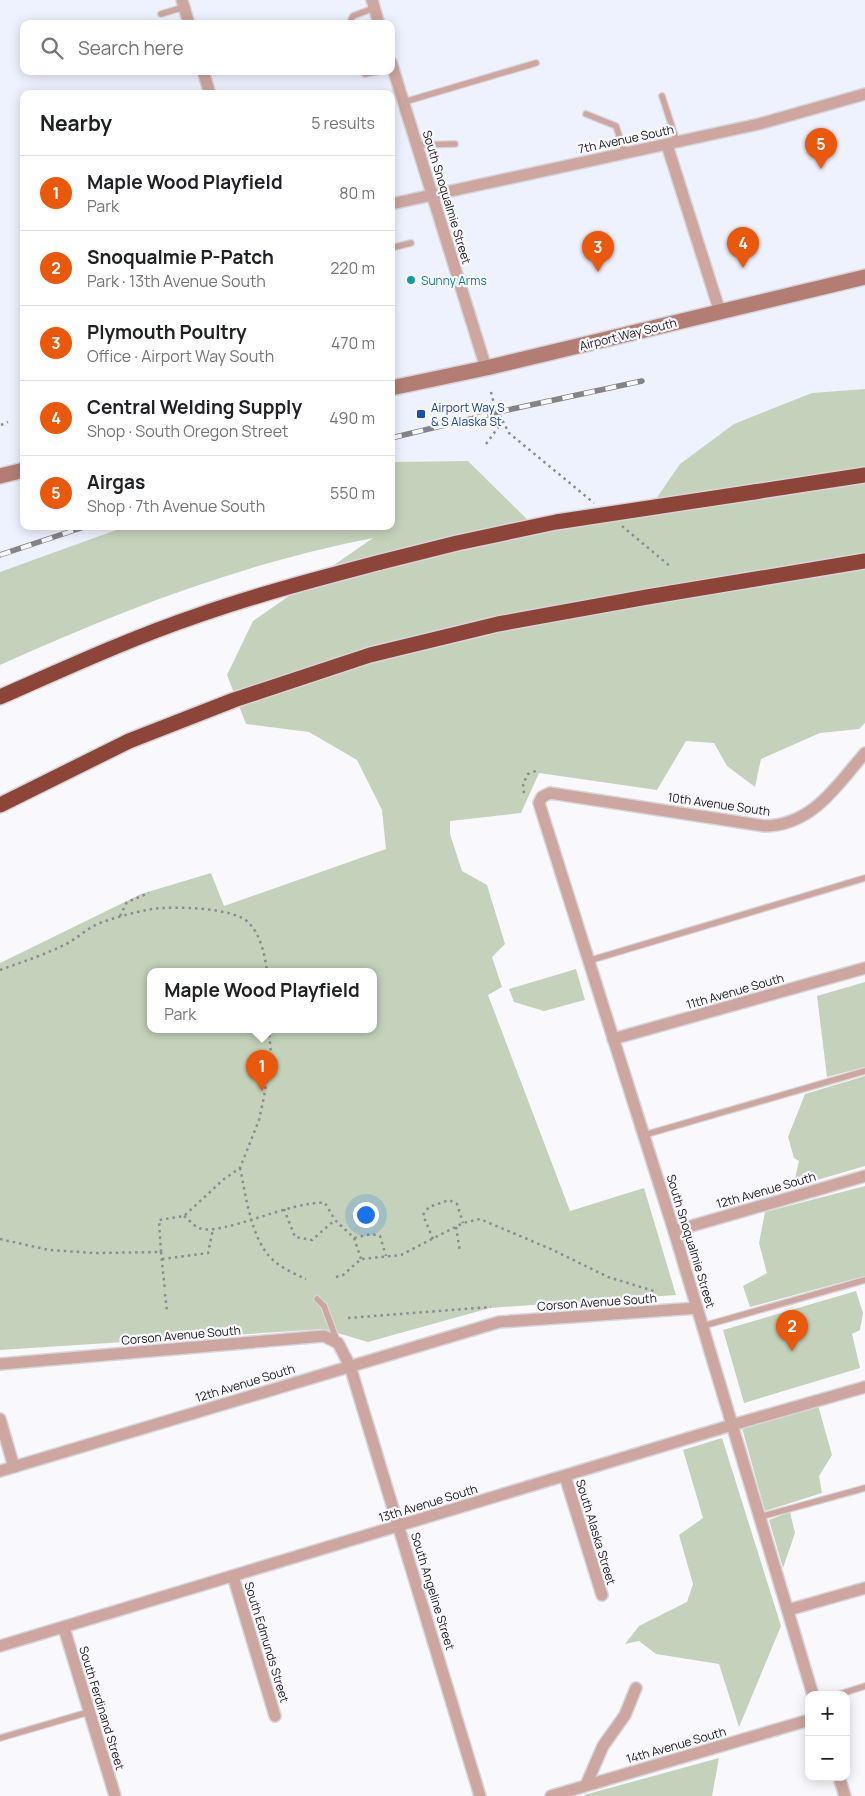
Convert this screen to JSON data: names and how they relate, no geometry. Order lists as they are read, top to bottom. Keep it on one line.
{"streets":{"main road":["Airport Way South"],"street":["7th Avenue South","South Snoqualmie Street","10th Avenue South","11th Avenue South","12th Avenue South","Corson Avenue South","13th Avenue South","South Alaska Street","South Angeline Street","South Edmunds Street","South Ferdinand Street","14th Avenue South"]},"crossings":[["7th Avenue South","South Snoqualmie Street"],["South Snoqualmie Street","Airport Way South"],["South Snoqualmie Street","10th Avenue South"],["South Snoqualmie Street","11th Avenue South"],["South Snoqualmie Street","12th Avenue South"],["South Snoqualmie Street","Corson Avenue South"],["South Snoqualmie Street","13th Avenue South"],["12th Avenue South","Corson Avenue South"],["12th Avenue South","South Angeline Street"],["13th Avenue South","South Alaska Street"],["13th Avenue South","South Angeline Street"],["13th Avenue South","South Edmunds Street"],["13th Avenue South","South Ferdinand Street"]],"places":{"other":["Sunny Arms"],"transit":["Airport Way S & S Alaska St"]},"page":{"search":"Search here","heading":["Nearby","5 results"],"pins":["5","4","3","1","2"],"list":[{"mark":"1","name":"Maple Wood Playfield","note":"Park","value":"80 m"},{"mark":"2","name":"Snoqualmie P-Patch","note":"Park · 13th Avenue South","value":"220 m"},{"mark":"3","name":"Plymouth Poultry","note":"Office · Airport Way South","value":"470 m"},{"mark":"4","name":"Central Welding Supply","note":"Shop · South Oregon Street","value":"490 m"},{"mark":"5","name":"Airgas","note":"Shop · 7th Avenue South","value":"550 m"}],"popup":["Maple Wood Playfield","Park"],"map_buttons":["+","−"]}}
